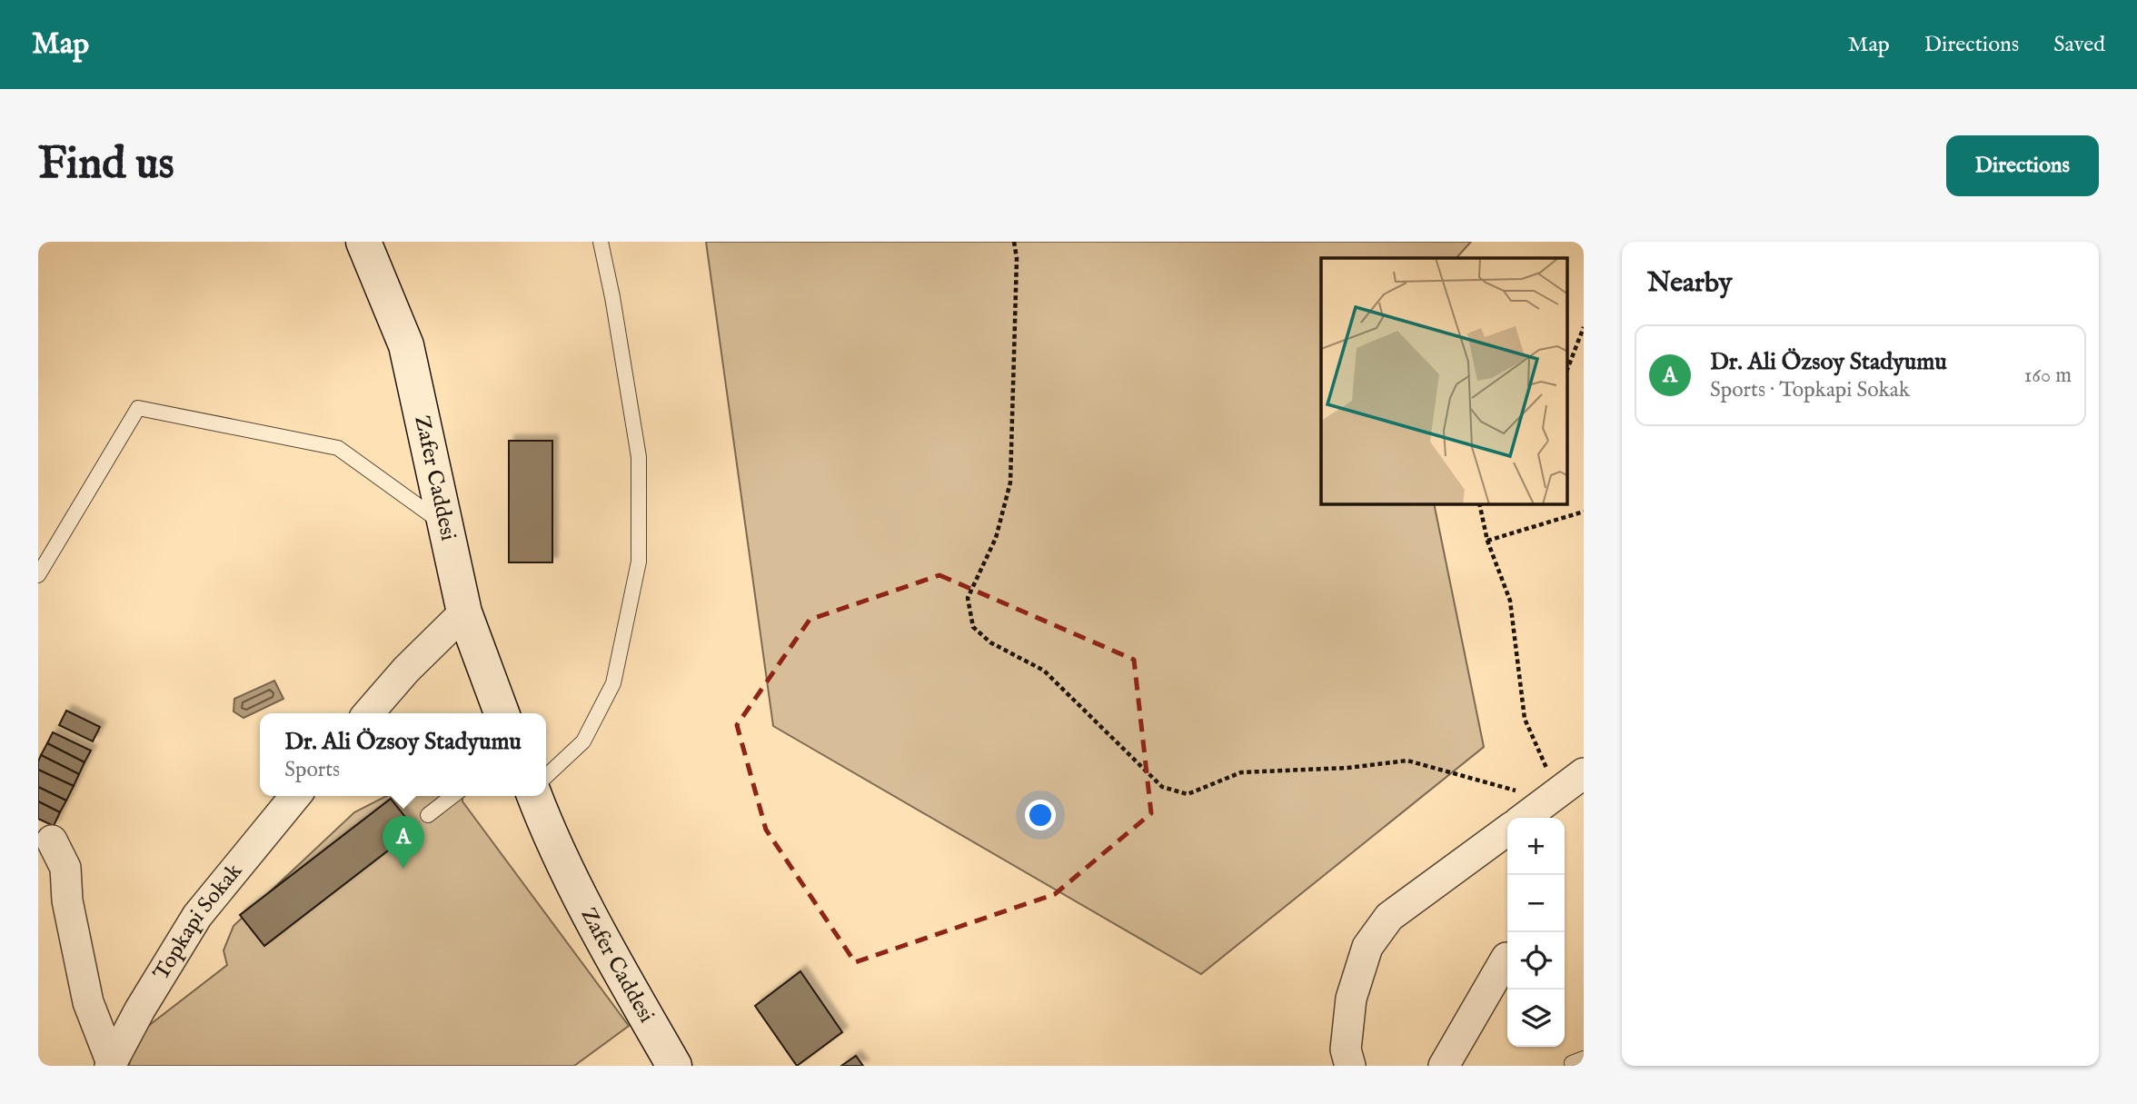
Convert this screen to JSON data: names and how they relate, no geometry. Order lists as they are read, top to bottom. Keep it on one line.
{"streets":{"street":["Zafer Caddesi","Topkapi Sokak"]},"page":{"header":"Map","nav":["Map","Directions","Saved"],"buttons":"Directions","title":"Find us","heading":"Nearby","list":[{"mark":"A","name":"Dr. Ali Özsoy Stadyumu","note":"Sports · Topkapi Sokak","value":"160 m"}],"popup":["Dr. Ali Özsoy Stadyumu","Sports"],"pins":"A","map_buttons":["+","−"]}}
